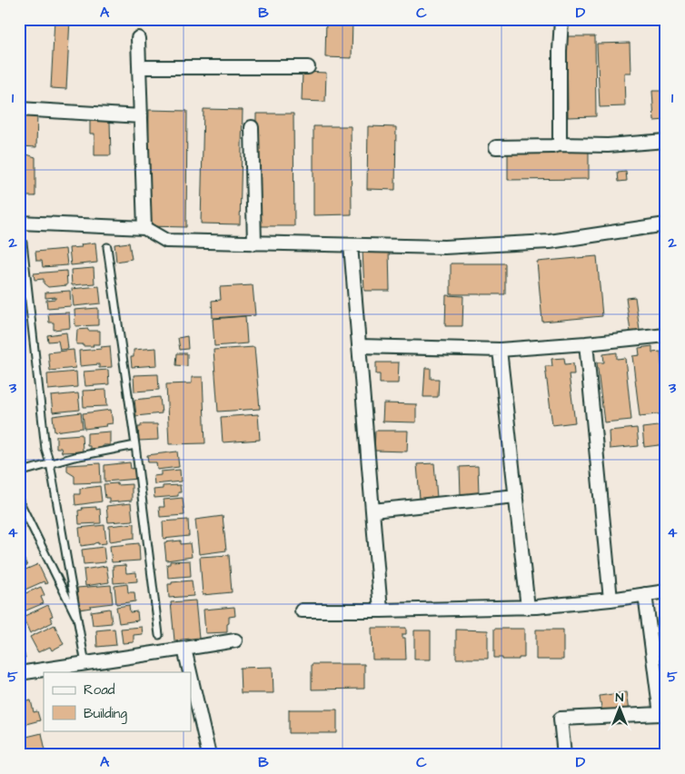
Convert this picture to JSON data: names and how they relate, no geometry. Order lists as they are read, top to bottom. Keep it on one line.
{"legend":["Road","Building"],"north":"top","grid":{"columns":["A","B","C","D"],"rows":["1","2","3","4","5"]}}
